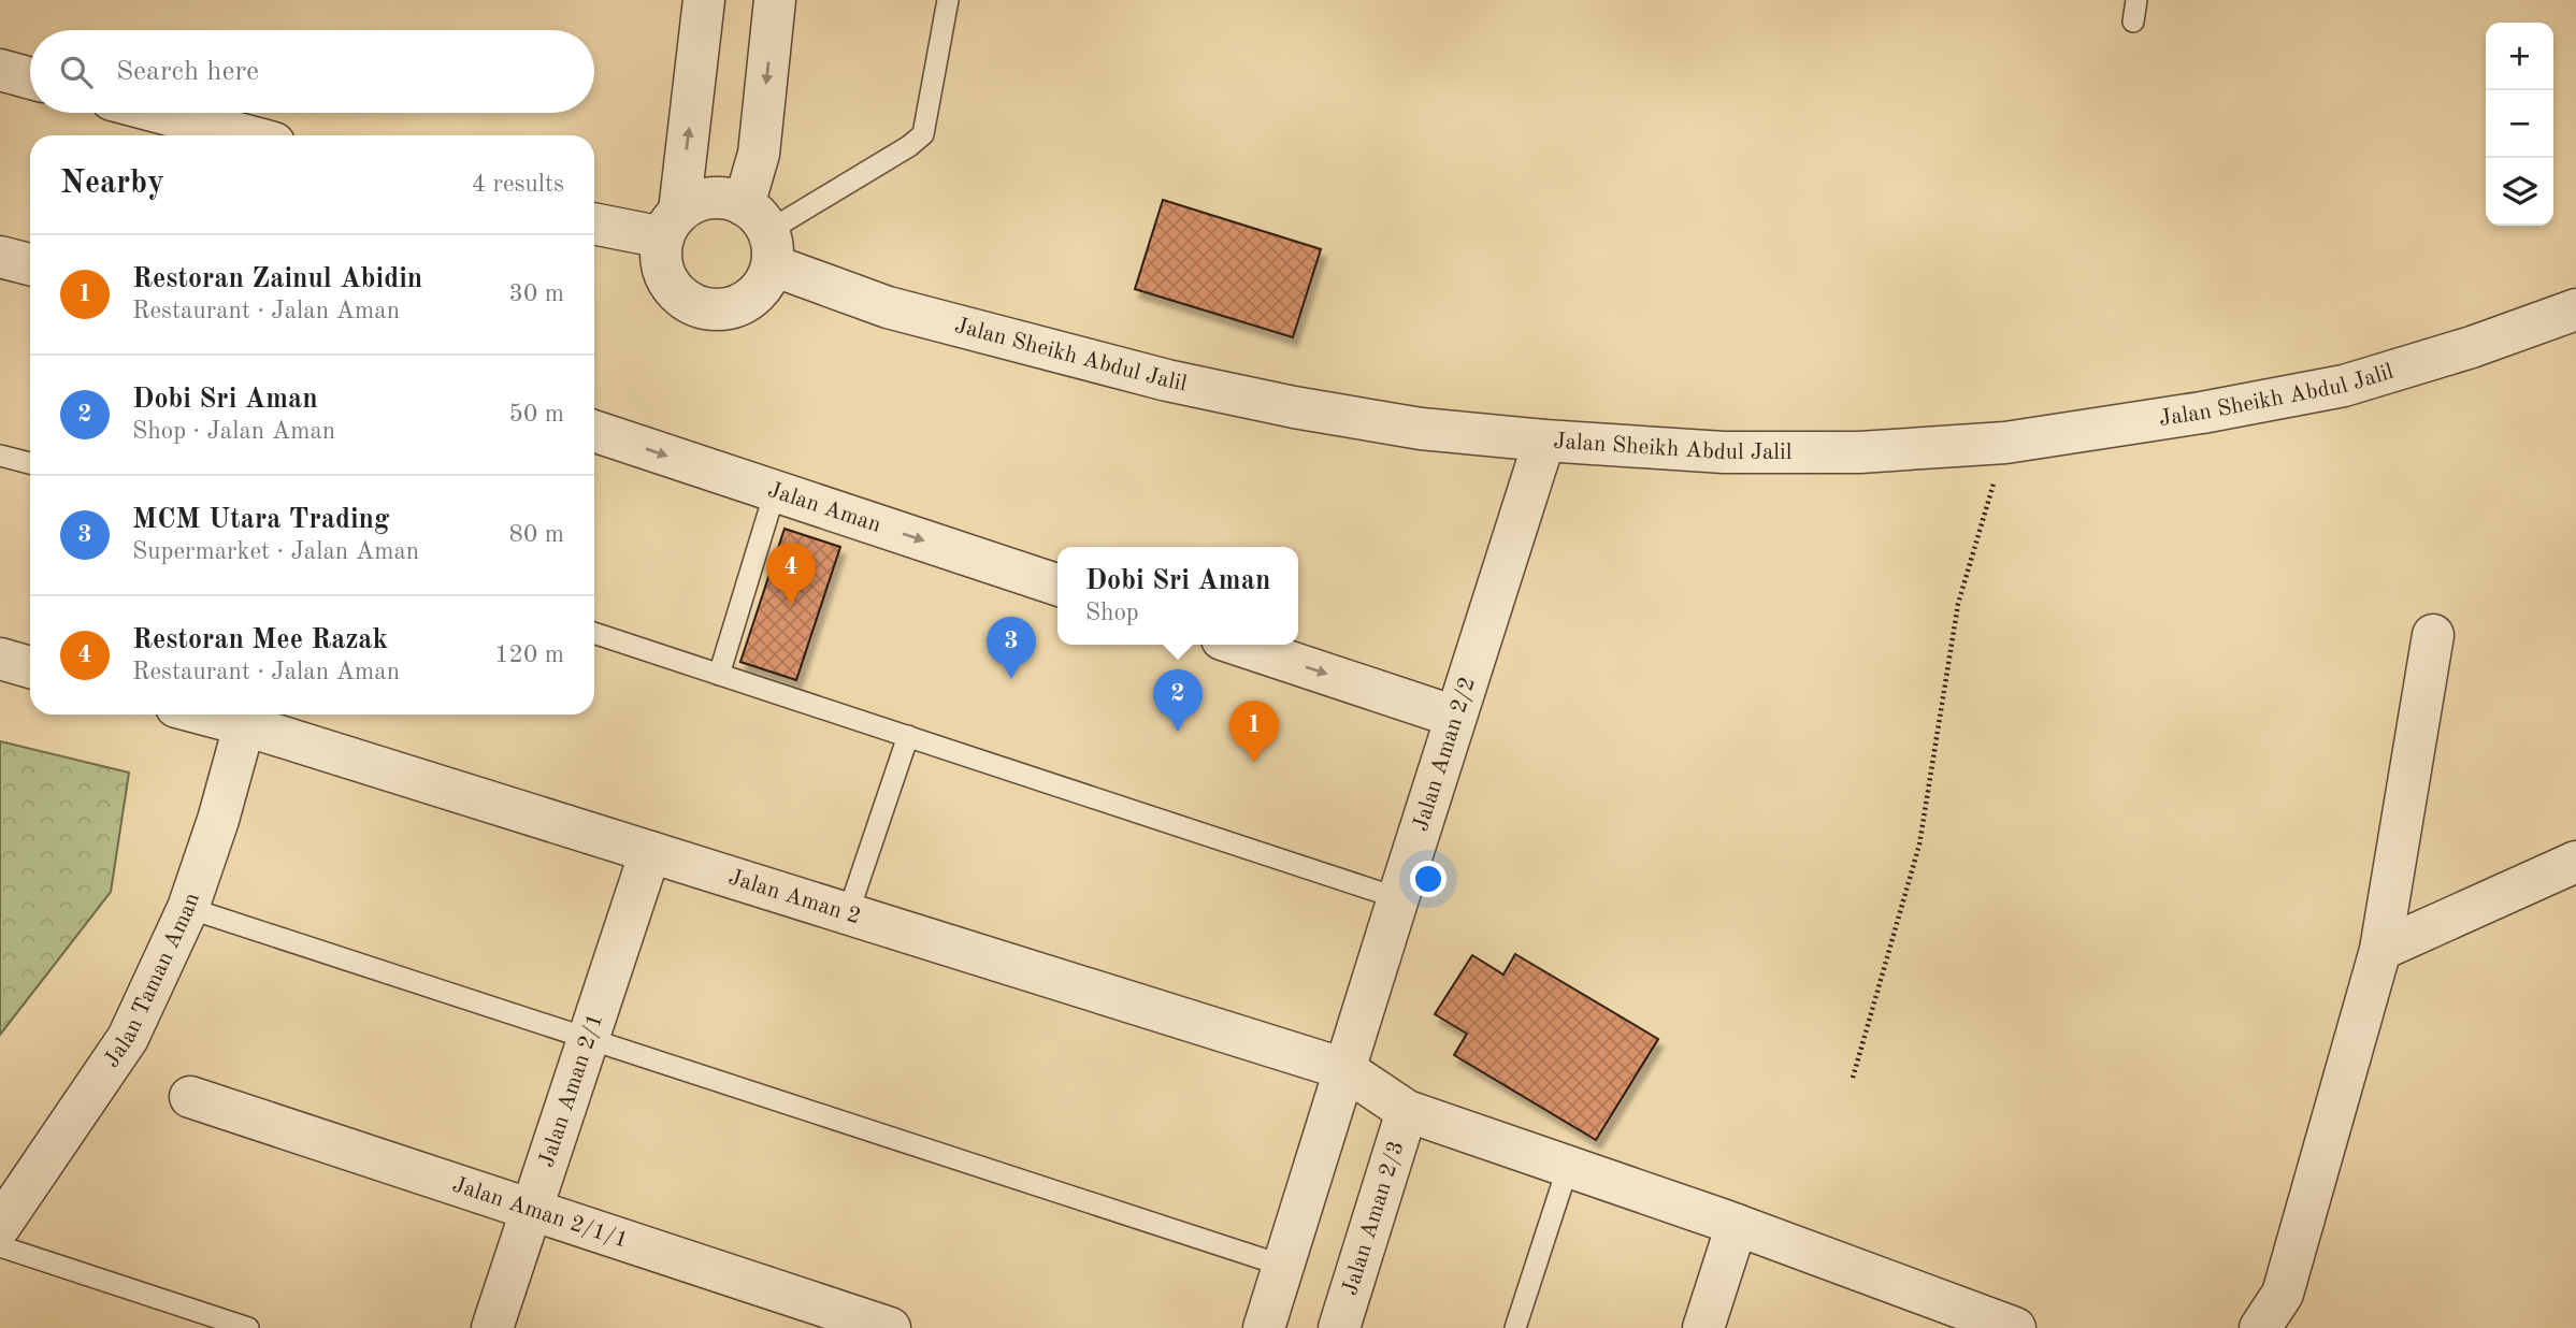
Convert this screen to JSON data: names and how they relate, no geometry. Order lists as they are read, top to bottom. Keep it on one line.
{"streets":{"street":["Jalan Sheikh Abdul Jalil","Jalan Aman","Jalan Aman 2/2","Jalan Aman 2","Jalan Taman Aman","Jalan Aman 2/1","Jalan Aman 2/1/1","Jalan Aman 2/3"]},"crossings":[["Jalan Sheikh Abdul Jalil","Jalan Aman 2/2"],["Jalan Aman 2/2","Jalan Aman 2"],["Jalan Aman 2","Jalan Taman Aman"],["Jalan Aman 2","Jalan Aman 2/1"],["Jalan Aman 2","Jalan Aman 2/3"],["Jalan Aman 2/1","Jalan Aman 2/1/1"]],"one_way":["Jalan Aman"],"page":{"map_buttons":["+","−"],"search":"Search here","heading":["Nearby","4 results"],"list":[{"mark":"1","name":"Restoran Zainul Abidin","note":"Restaurant · Jalan Aman","value":"30 m"},{"mark":"2","name":"Dobi Sri Aman","note":"Shop · Jalan Aman","value":"50 m"},{"mark":"3","name":"MCM Utara Trading","note":"Supermarket · Jalan Aman","value":"80 m"},{"mark":"4","name":"Restoran Mee Razak","note":"Restaurant · Jalan Aman","value":"120 m"}],"pins":["4","3","2","1"],"popup":["Dobi Sri Aman","Shop"]}}
